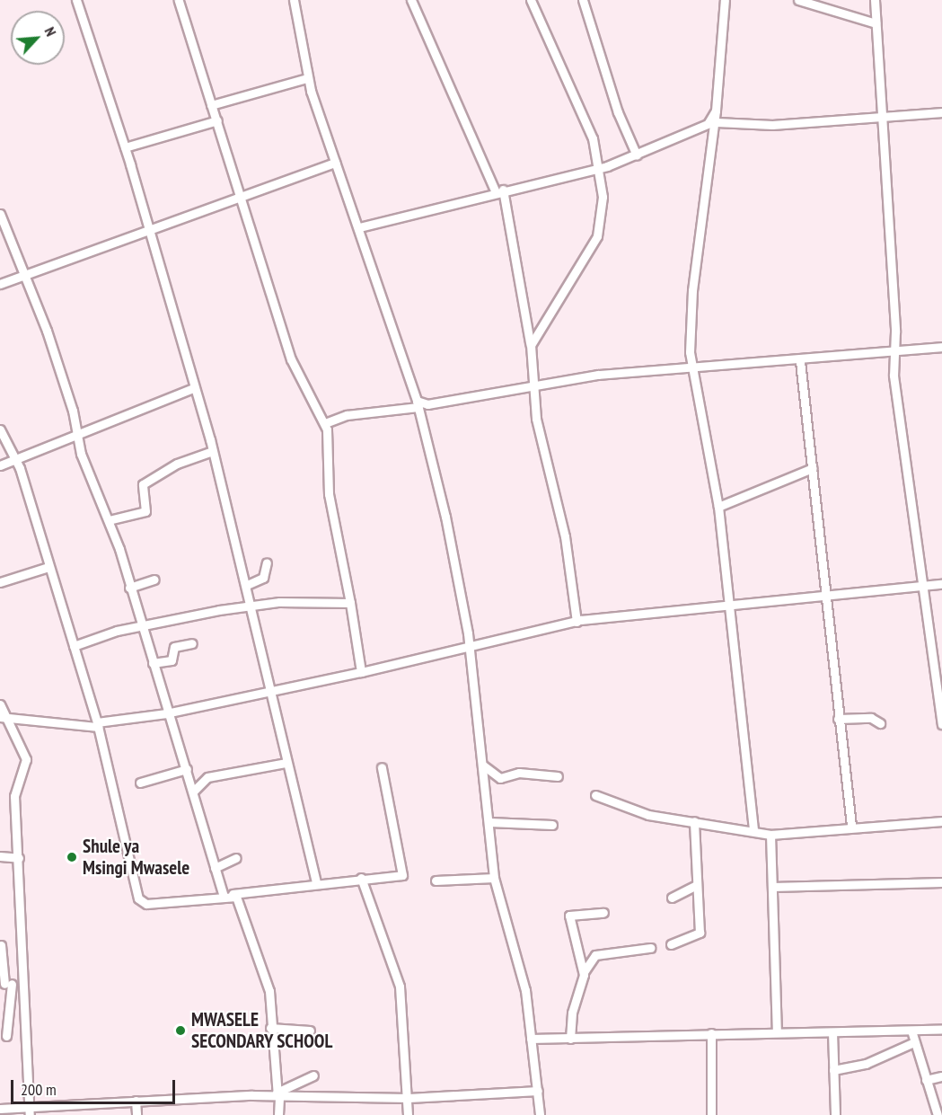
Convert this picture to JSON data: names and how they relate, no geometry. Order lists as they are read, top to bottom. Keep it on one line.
{"places":["Shule ya Msingi Mwasele","MWASELE SECONDARY SCHOOL"],"scale_bar":"200 m","north":"top right"}
